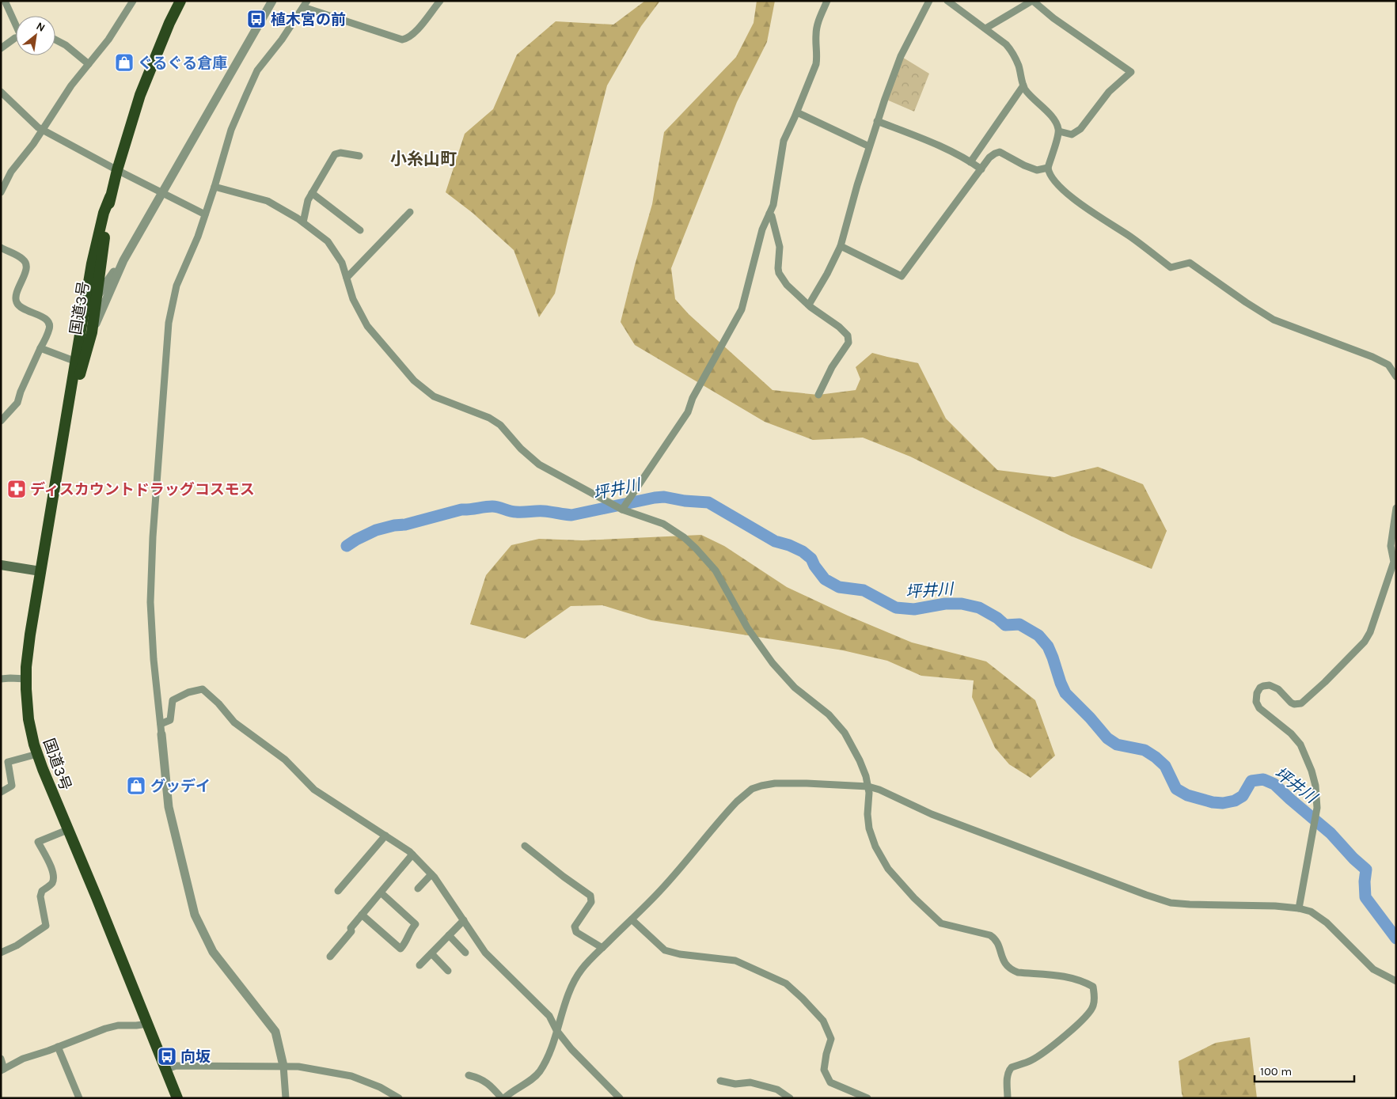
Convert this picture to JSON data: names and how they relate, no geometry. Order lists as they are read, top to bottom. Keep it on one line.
{"streets":{"highway":["国道3号"]},"districts":["小糸山町"],"water":["坪井川"],"places":{"bus stop":["植木宮の前","向坂"],"shop":["ぐるぐる倉庫","グッデイ"],"pharmacy":["ディスカウントドラッグコスモス"]},"scale_bar":"100 m","north":"top right"}
